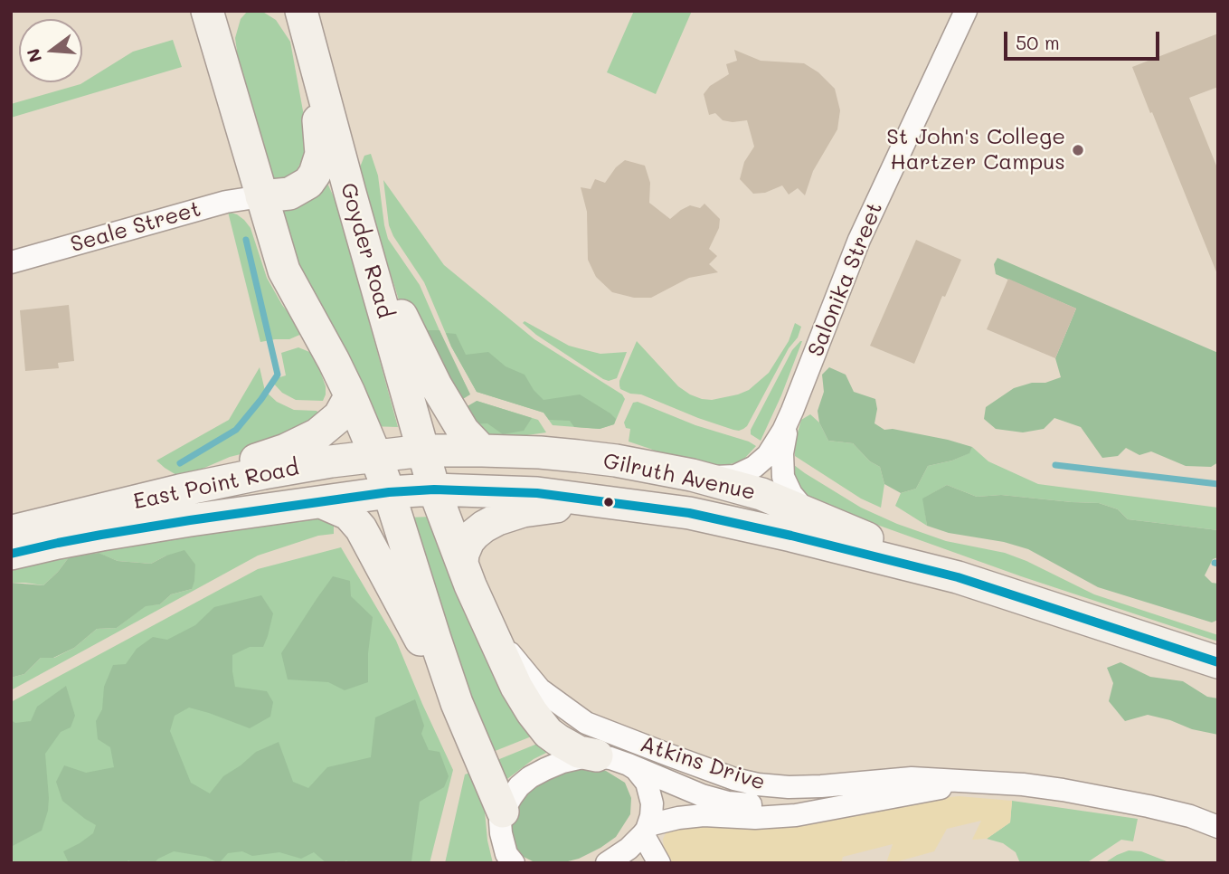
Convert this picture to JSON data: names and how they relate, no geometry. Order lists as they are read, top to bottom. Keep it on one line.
{"streets":{"street":["Seale Street","Goyder Road","Salonika Street","Gilruth Avenue","East Point Road","Atkins Drive"]},"crossings":[["Goyder Road","Gilruth Avenue"],["Goyder Road","East Point Road"],["Goyder Road","Atkins Drive"],["Salonika Street","Gilruth Avenue"],["Gilruth Avenue","East Point Road"]],"places":["St John's College Hartzer Campus"],"scale_bar":"50 m","north":"left"}
